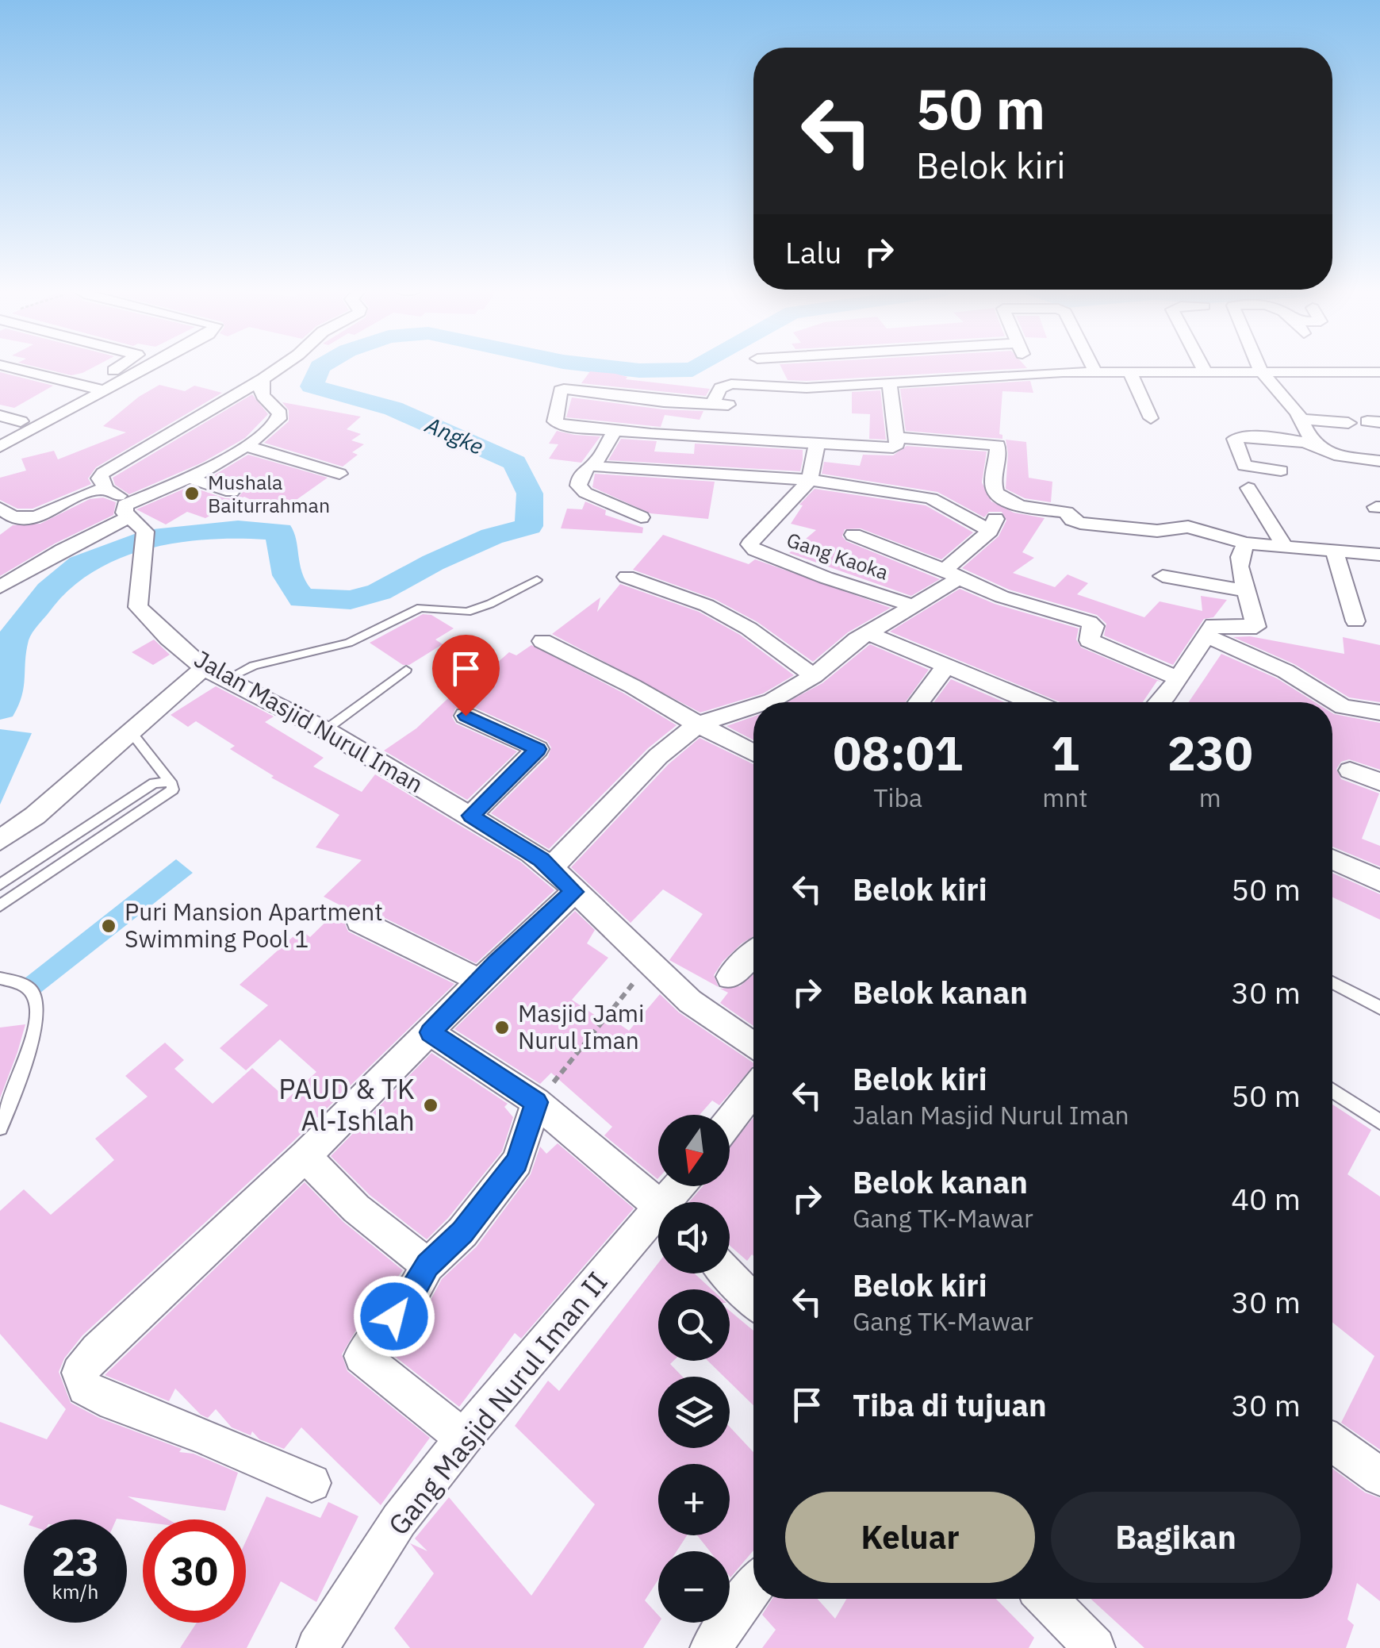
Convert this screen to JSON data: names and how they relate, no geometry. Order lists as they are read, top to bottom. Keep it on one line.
{"streets":{"street":["Gang Kaoka","Jalan Masjid Nurul Iman","Gang Masjid Nurul Iman II"]},"water":["Angke"],"places":["Mushala Baiturrahman","Puri Mansion Apartment Swimming Pool 1","Masjid Jami Nurul Iman","PAUD & TK Al-Ishlah"],"north":"bottom","page":{"turn":["50 m","Belok kiri"],"then":"Lalu","eta":["08:01","Tiba","1","mnt","230","m"],"list":[{"name":"Belok kiri","value":"50 m"},{"name":"Belok kanan","value":"30 m"},{"name":"Belok kiri","note":"Jalan Masjid Nurul Iman","value":"50 m"},{"name":"Belok kanan","note":"Gang TK-Mawar","value":"40 m"},{"name":"Belok kiri","note":"Gang TK-Mawar","value":"30 m"},{"name":"Tiba di tujuan","value":"30 m"}],"map_buttons":["+","−"],"buttons":["Keluar","Bagikan"],"speed":"23 km/h","limit":"30"}}
